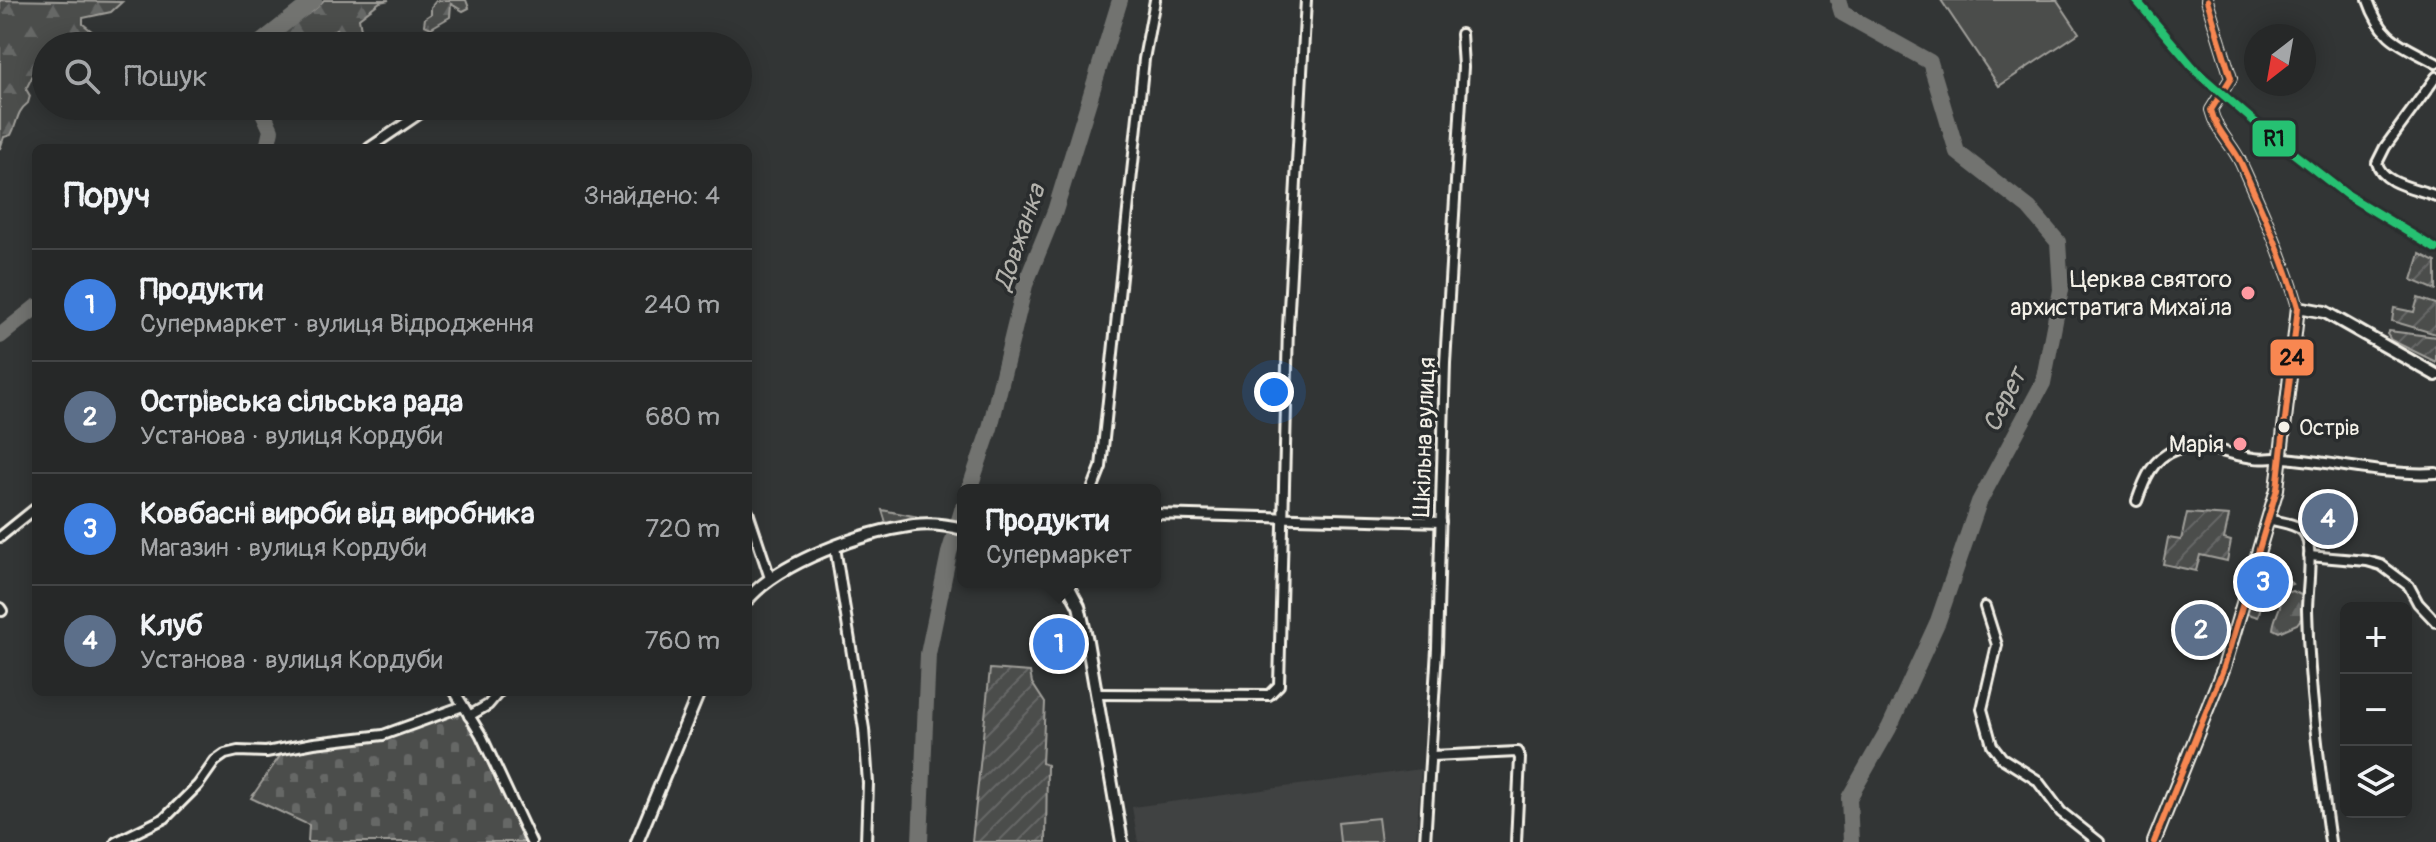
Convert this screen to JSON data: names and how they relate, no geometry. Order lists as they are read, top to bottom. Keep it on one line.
{"streets":{"street":["Шкільна вулиця"]},"water":["Довжанка","Серет"],"places":["Церква святого архистратига Михаїла","Острів","Марія"],"lines":["transit line R1","transit line 24"],"north":"bottom left","page":{"search":"Пошук","heading":["Поруч","Знайдено: 4"],"list":[{"mark":"1","name":"Продукти","note":"Супермаркет · вулиця Відродження","value":"240 m"},{"mark":"2","name":"Острівська сільська рада","note":"Установа · вулиця Кордуби","value":"680 m"},{"mark":"3","name":"Ковбасні вироби від виробника","note":"Магазин · вулиця Кордуби","value":"720 m"},{"mark":"4","name":"Клуб","note":"Установа · вулиця Кордуби","value":"760 m"}],"popup":["Продукти","Супермаркет"],"pins":["4","3","2","1"],"map_buttons":["+","−"]}}
